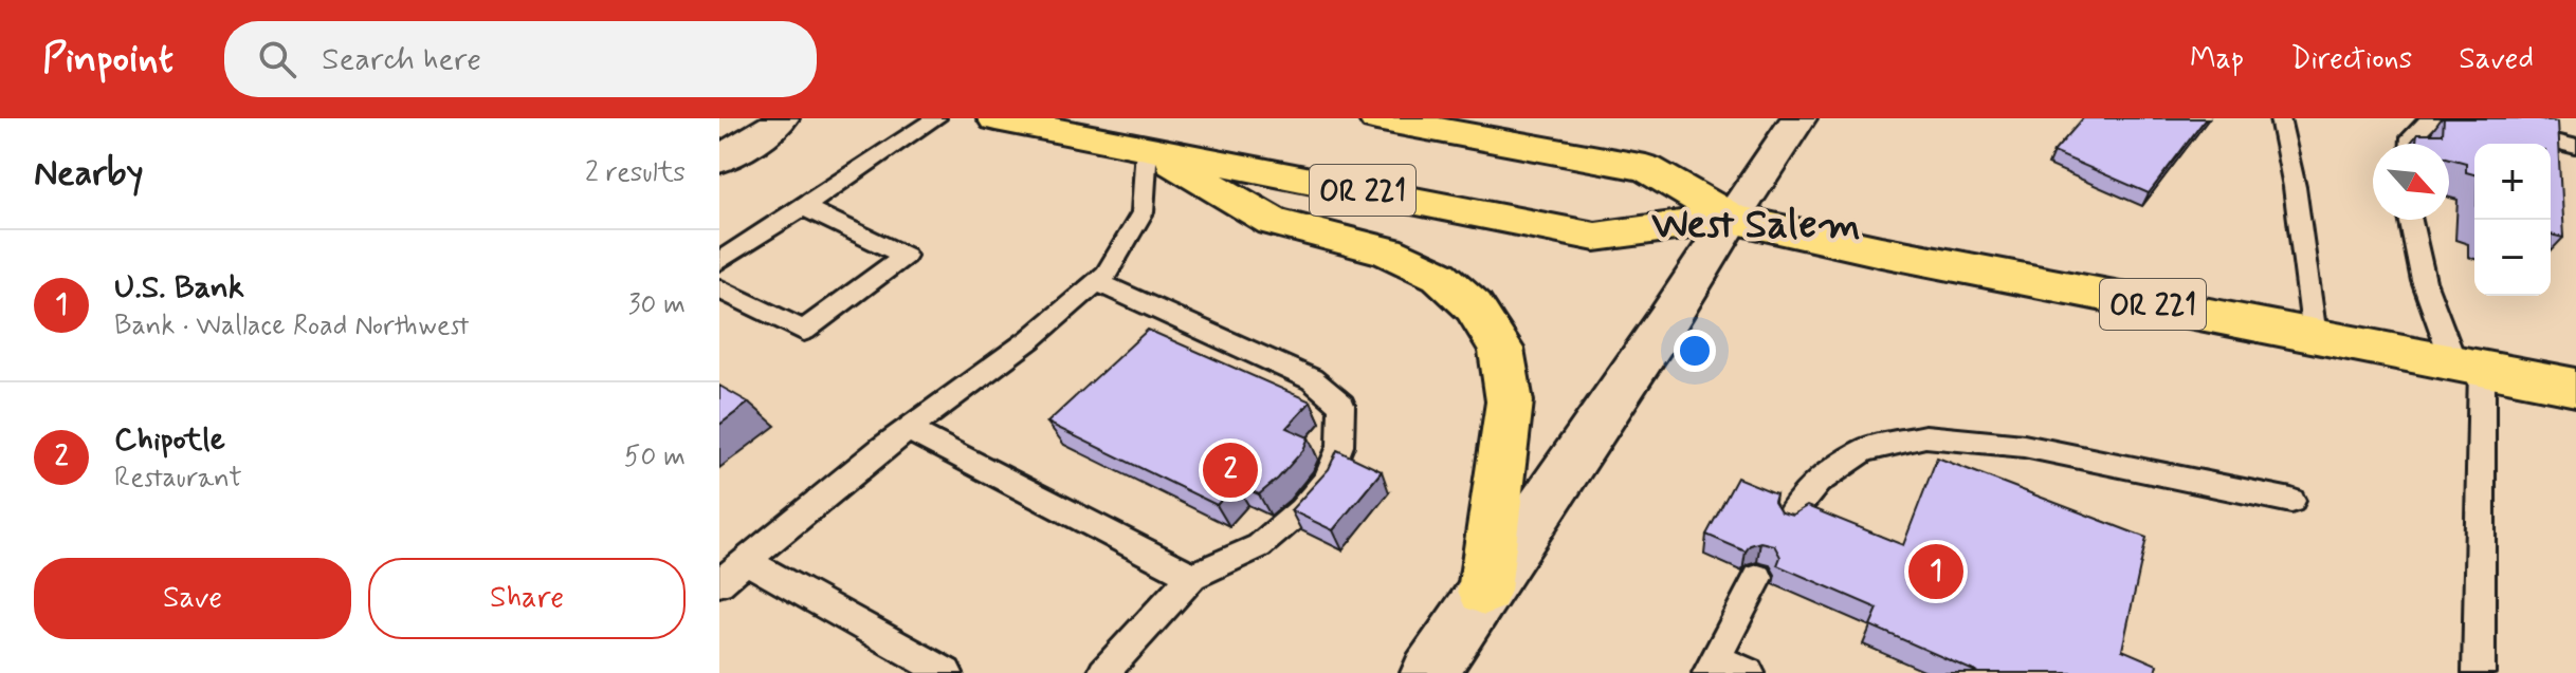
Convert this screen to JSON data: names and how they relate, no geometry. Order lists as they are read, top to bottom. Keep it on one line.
{"streets":{"main road":["OR 221"]},"districts":["West Salem"],"north":"bottom right","page":{"header":"Pinpoint","search":"Search here","nav":["Map","Directions","Saved"],"heading":["Nearby","2 results"],"map_buttons":["+","−"],"list":[{"mark":"1","name":"U.S. Bank","note":"Bank · Wallace Road Northwest","value":"30 m"},{"mark":"2","name":"Chipotle","note":"Restaurant","value":"50 m"}],"pins":["2","1"],"buttons":["Save","Share"]}}
